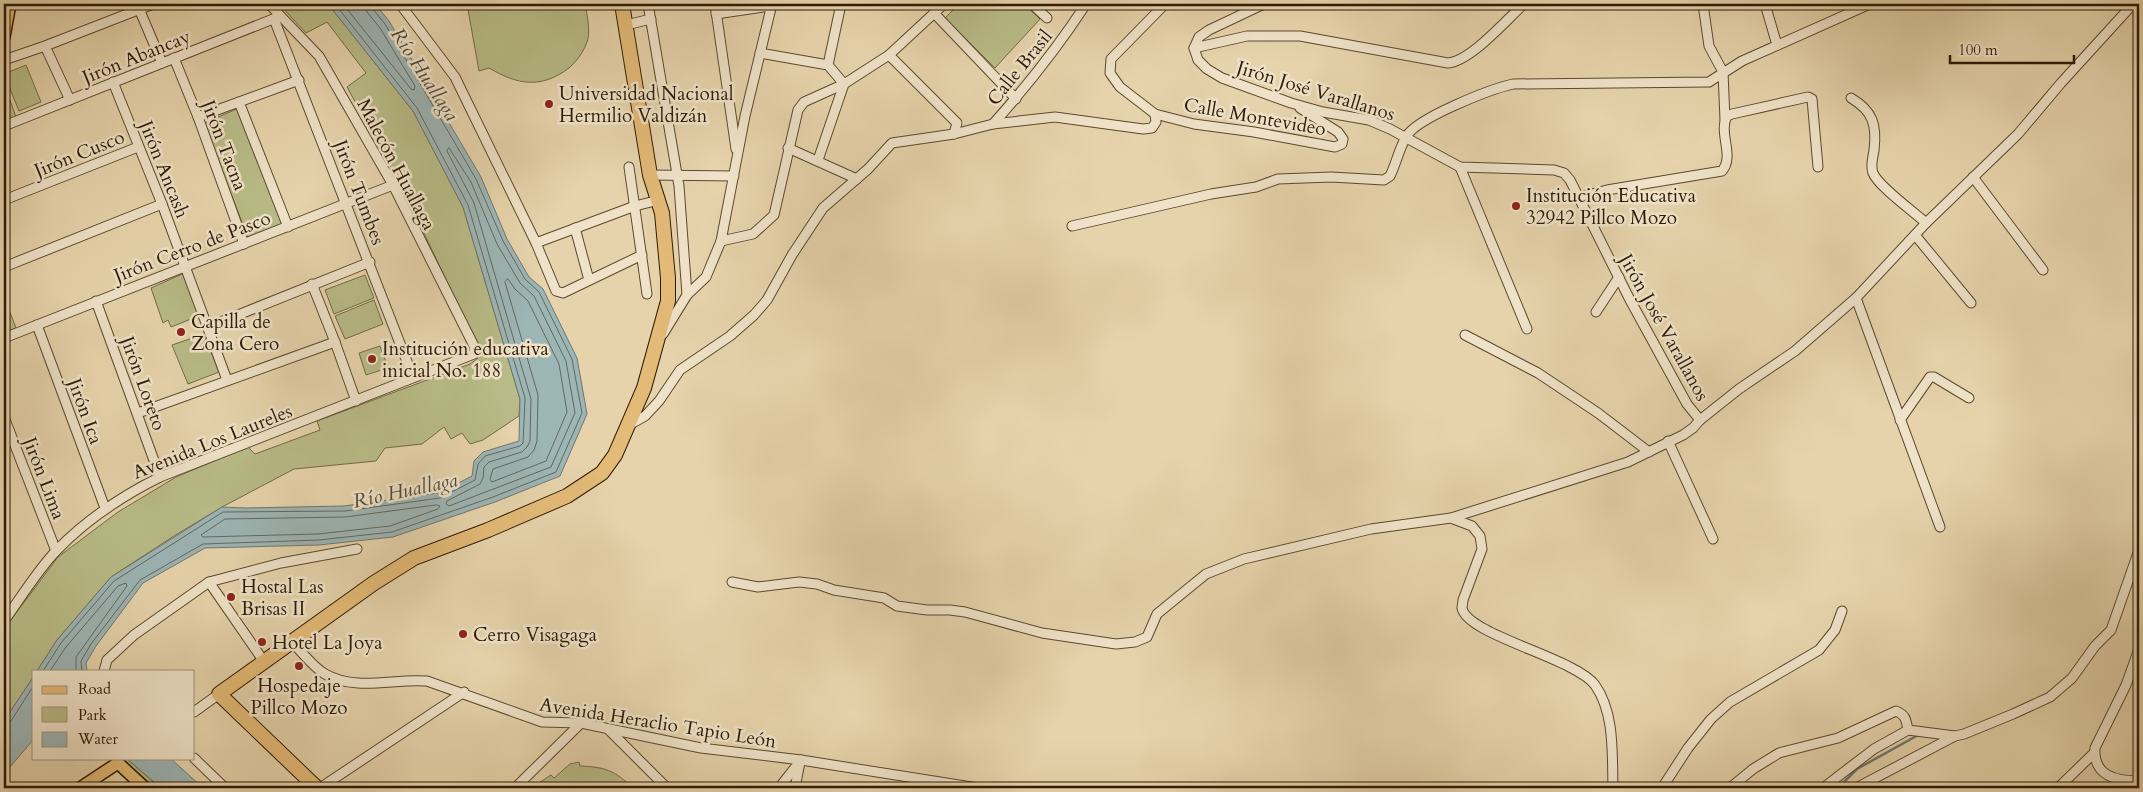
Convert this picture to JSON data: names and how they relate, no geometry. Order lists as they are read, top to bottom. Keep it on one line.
{"streets":{"street":["Jirón Abancay","Calle Brasil","Jirón José Varallanos","Calle Montevideo","Jirón Tacna","Jirón Cusco","Malecón Huallaga","Jirón Ancash","Jirón Tumbes","Jirón Cerro de Pasco","Jirón Loreto","Jirón Ica","Avenida Los Laureles","Jirón Lima","Avenida Heraclio Tapio León"]},"crossings":[["Jirón Abancay","Jirón Tacna"],["Jirón Abancay","Malecón Huallaga"],["Jirón Abancay","Jirón Ancash"],["Jirón Abancay","Jirón Tumbes"],["Jirón José Varallanos","Calle Montevideo"],["Jirón Tacna","Jirón Cerro de Pasco"],["Jirón Cusco","Jirón Ancash"],["Malecón Huallaga","Jirón Tumbes"],["Malecón Huallaga","Jirón Cerro de Pasco"],["Malecón Huallaga","Avenida Los Laureles"],["Jirón Ancash","Jirón Cerro de Pasco"],["Jirón Tumbes","Jirón Cerro de Pasco"],["Jirón Tumbes","Avenida Los Laureles"],["Jirón Cerro de Pasco","Jirón Loreto"],["Jirón Cerro de Pasco","Jirón Ica"],["Jirón Loreto","Avenida Los Laureles"],["Jirón Ica","Avenida Los Laureles"],["Avenida Los Laureles","Jirón Lima"]],"water":["Río Huallaga"],"places":["Universidad Nacional Hermilio Valdizán","Institución Educativa 32942 Pillco Mozo","Capilla de Zona Cero","Institución educativa inicial No. 188","Hostal Las Brisas II","Cerro Visagaga","Hotel La Joya","Hospedaje Pillco Mozo"],"legend":["Road","Park","Water"],"scale_bar":"100 m"}
